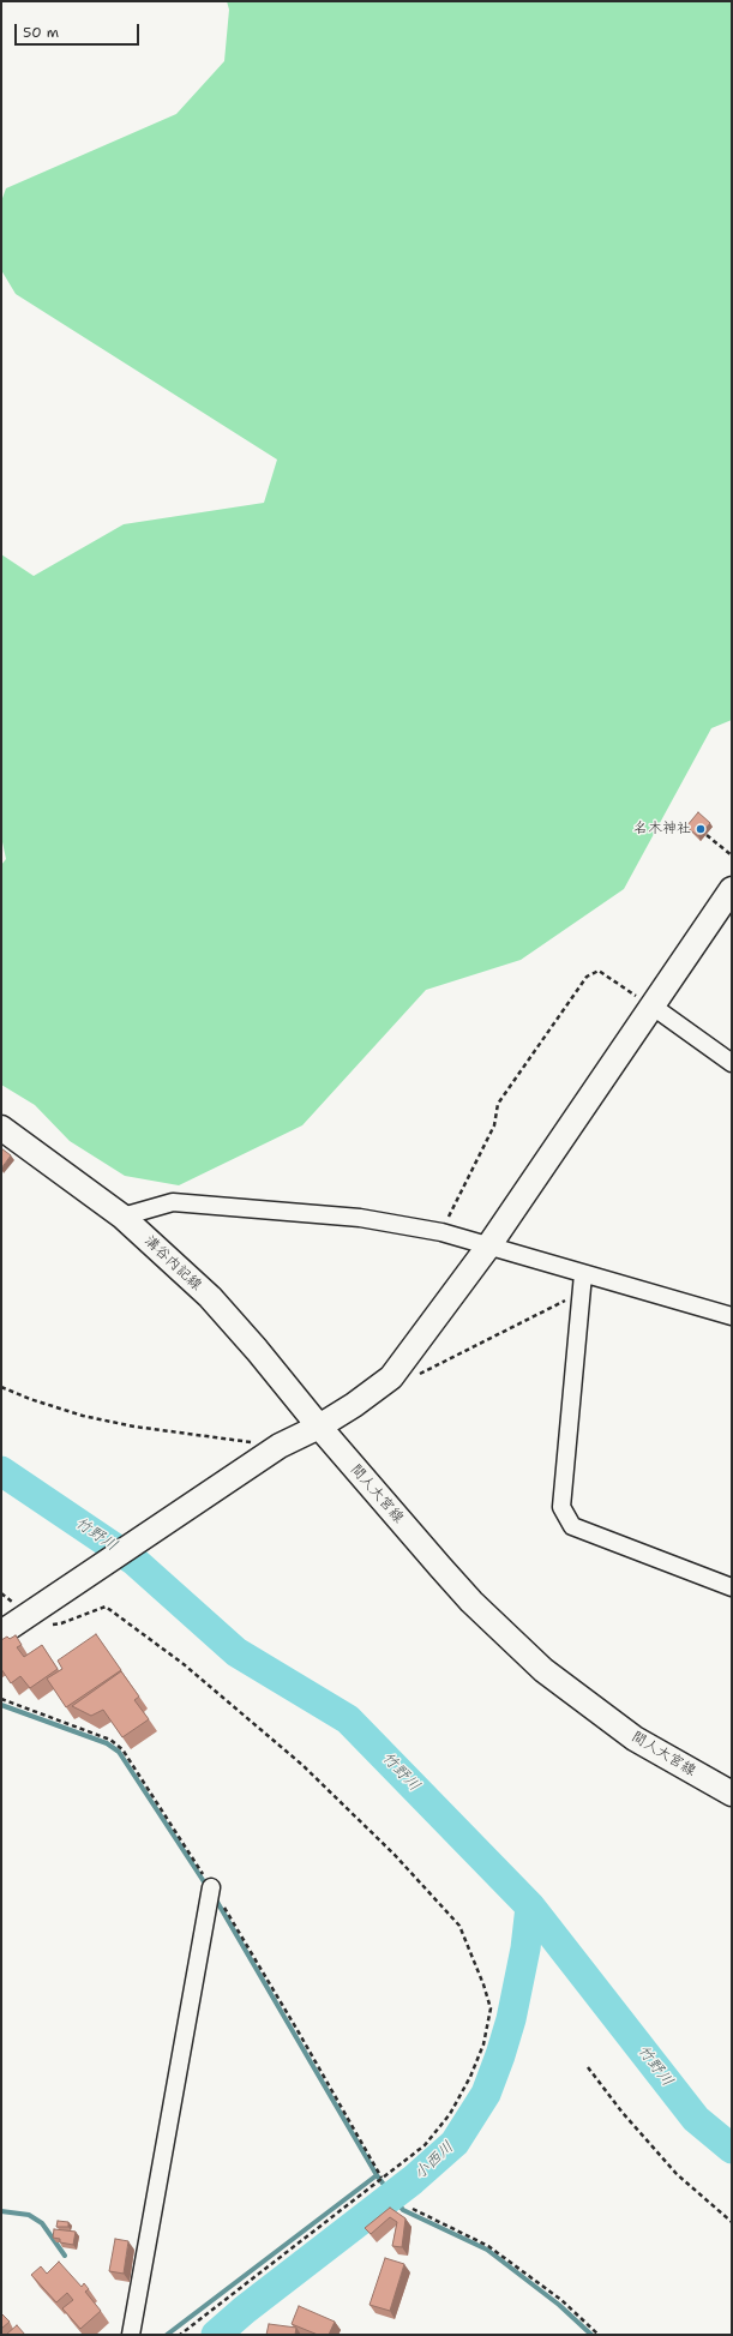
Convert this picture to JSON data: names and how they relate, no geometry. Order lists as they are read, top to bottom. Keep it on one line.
{"streets":{"main road":["溝谷内記線","間人大宮線"]},"crossings":[["溝谷内記線","間人大宮線"]],"water":["竹野川","小西川"],"places":["名木神社"],"scale_bar":"50 m"}
